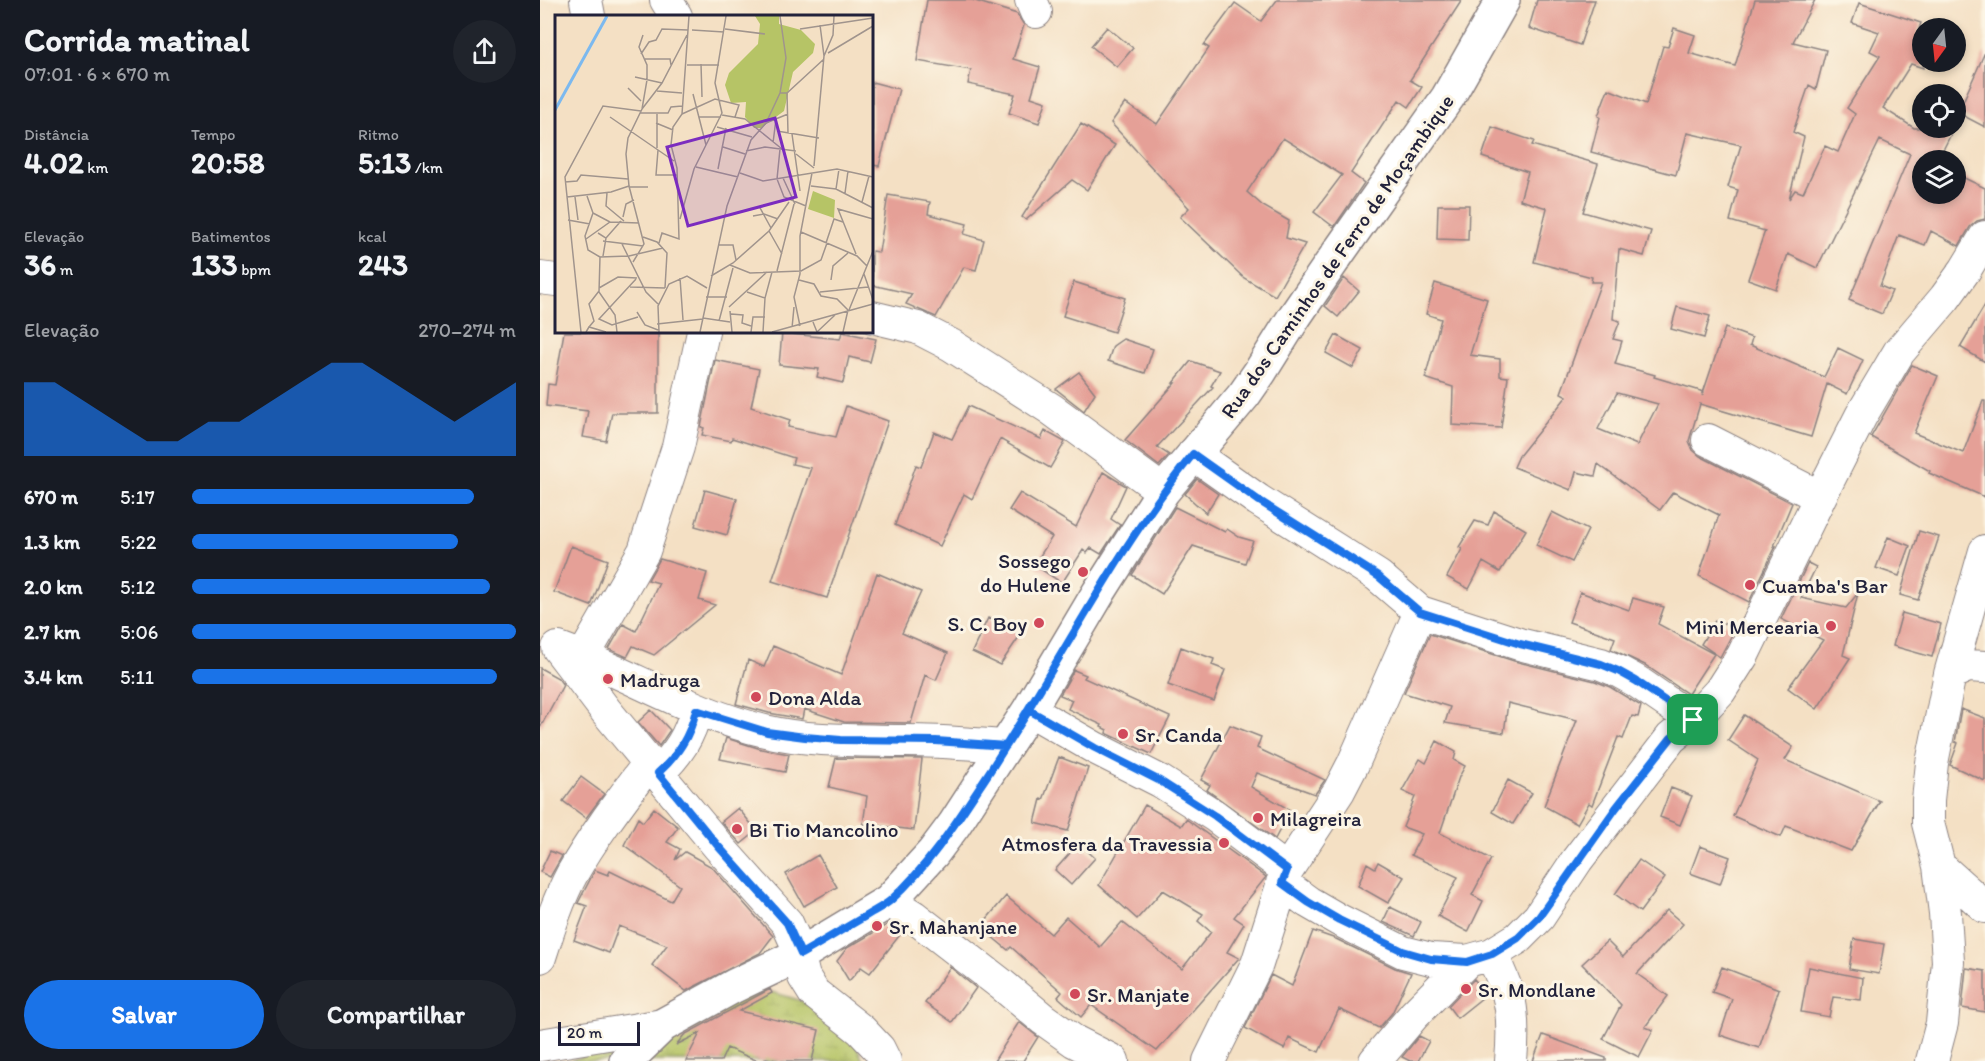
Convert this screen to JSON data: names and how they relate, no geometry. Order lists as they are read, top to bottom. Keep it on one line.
{"streets":{"street":["Rua dos Caminhos de Ferro de Moçambique"]},"places":["Sossego do Hulene","Cuamba's Bar","S. C. Boy","Mini Mercearia","Madruga","Dona Alda","Sr. Canda","Milagreira","Bi Tio Mancolino","Atmosfera da Travessia","Sr. Mahanjane","Sr. Mondlane","Sr. Manjate"],"scale_bar":"20 m","north":"bottom","page":{"heading":["Corrida matinal","07:01 · 6 × 670 m"],"stats":[["Distância","4.02 km"],["Tempo","20:58"],["Ritmo","5:13 /km"],["Elevação","36 m"],["Batimentos","133 bpm"],["kcal","243"]],"chart":["Elevação","270–274 m"],"list":[{"name":"670 m","note":"5:17"},{"name":"1.3 km","note":"5:22"},{"name":"2.0 km","note":"5:12"},{"name":"2.7 km","note":"5:06"},{"name":"3.4 km","note":"5:11"}],"buttons":["Salvar","Compartilhar"],"scale":"20 m"}}
